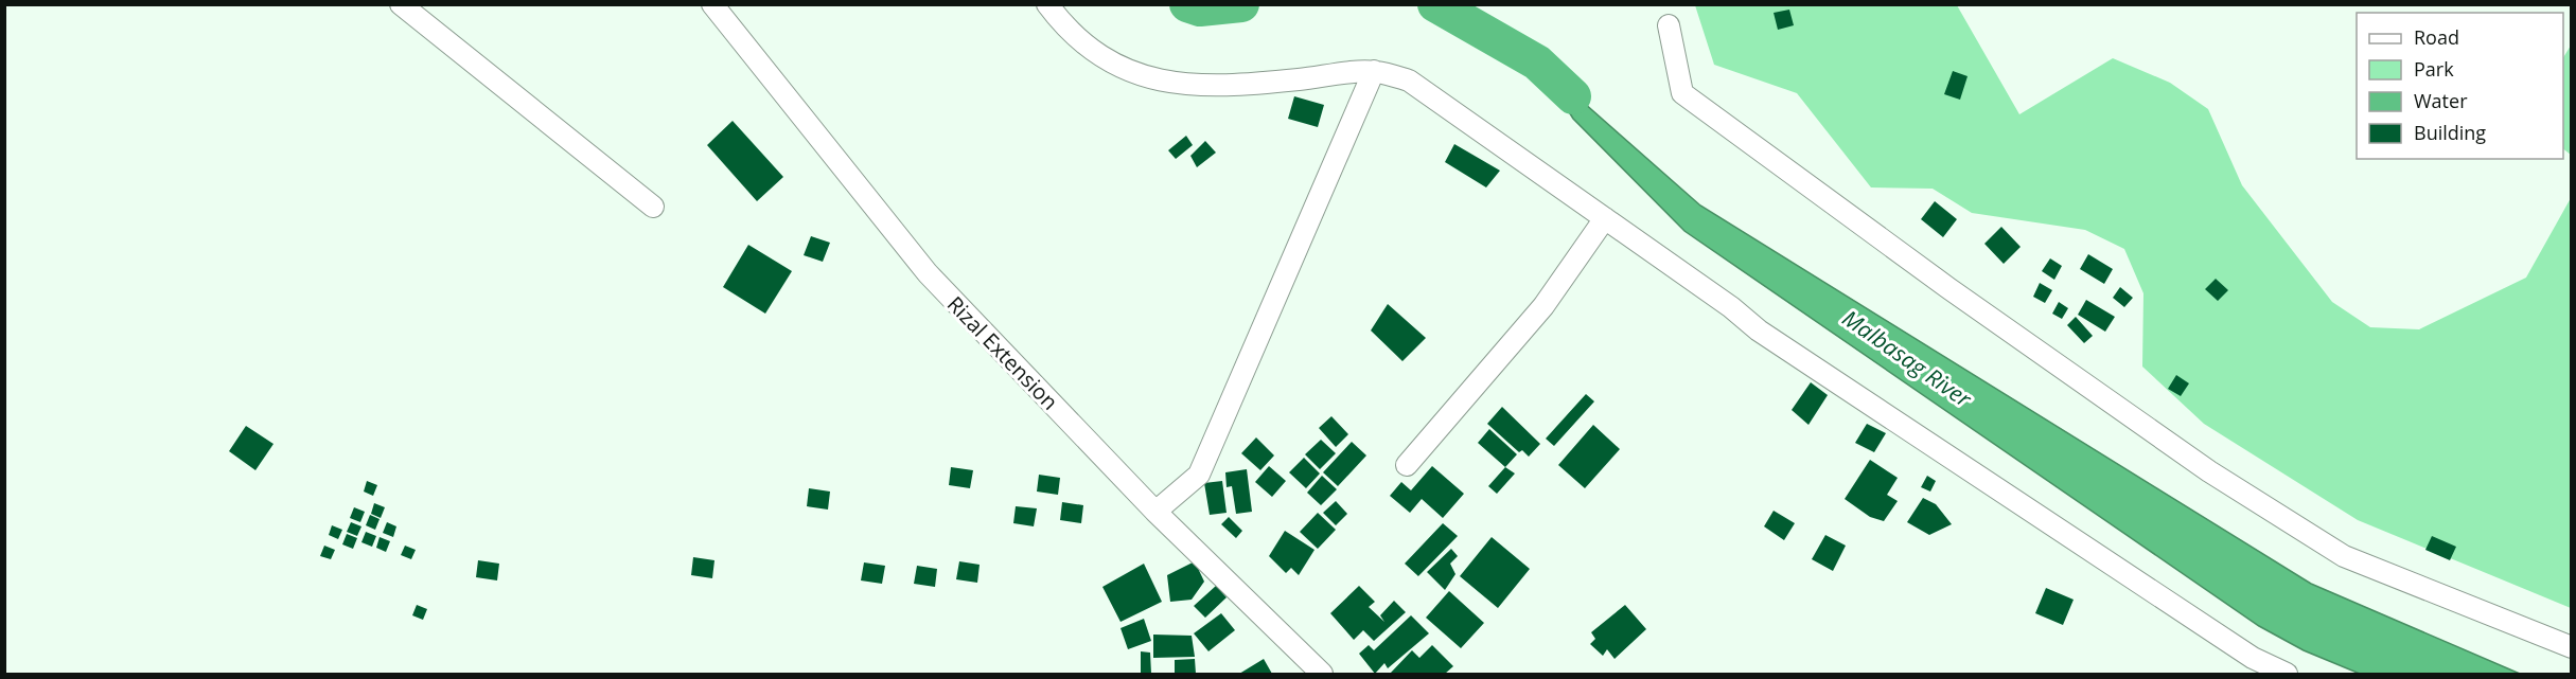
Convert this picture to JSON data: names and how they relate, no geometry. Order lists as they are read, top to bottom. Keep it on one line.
{"streets":{"street":["Rizal Extension"]},"water":["Malbasag River"],"legend":["Road","Park","Water","Building"]}
